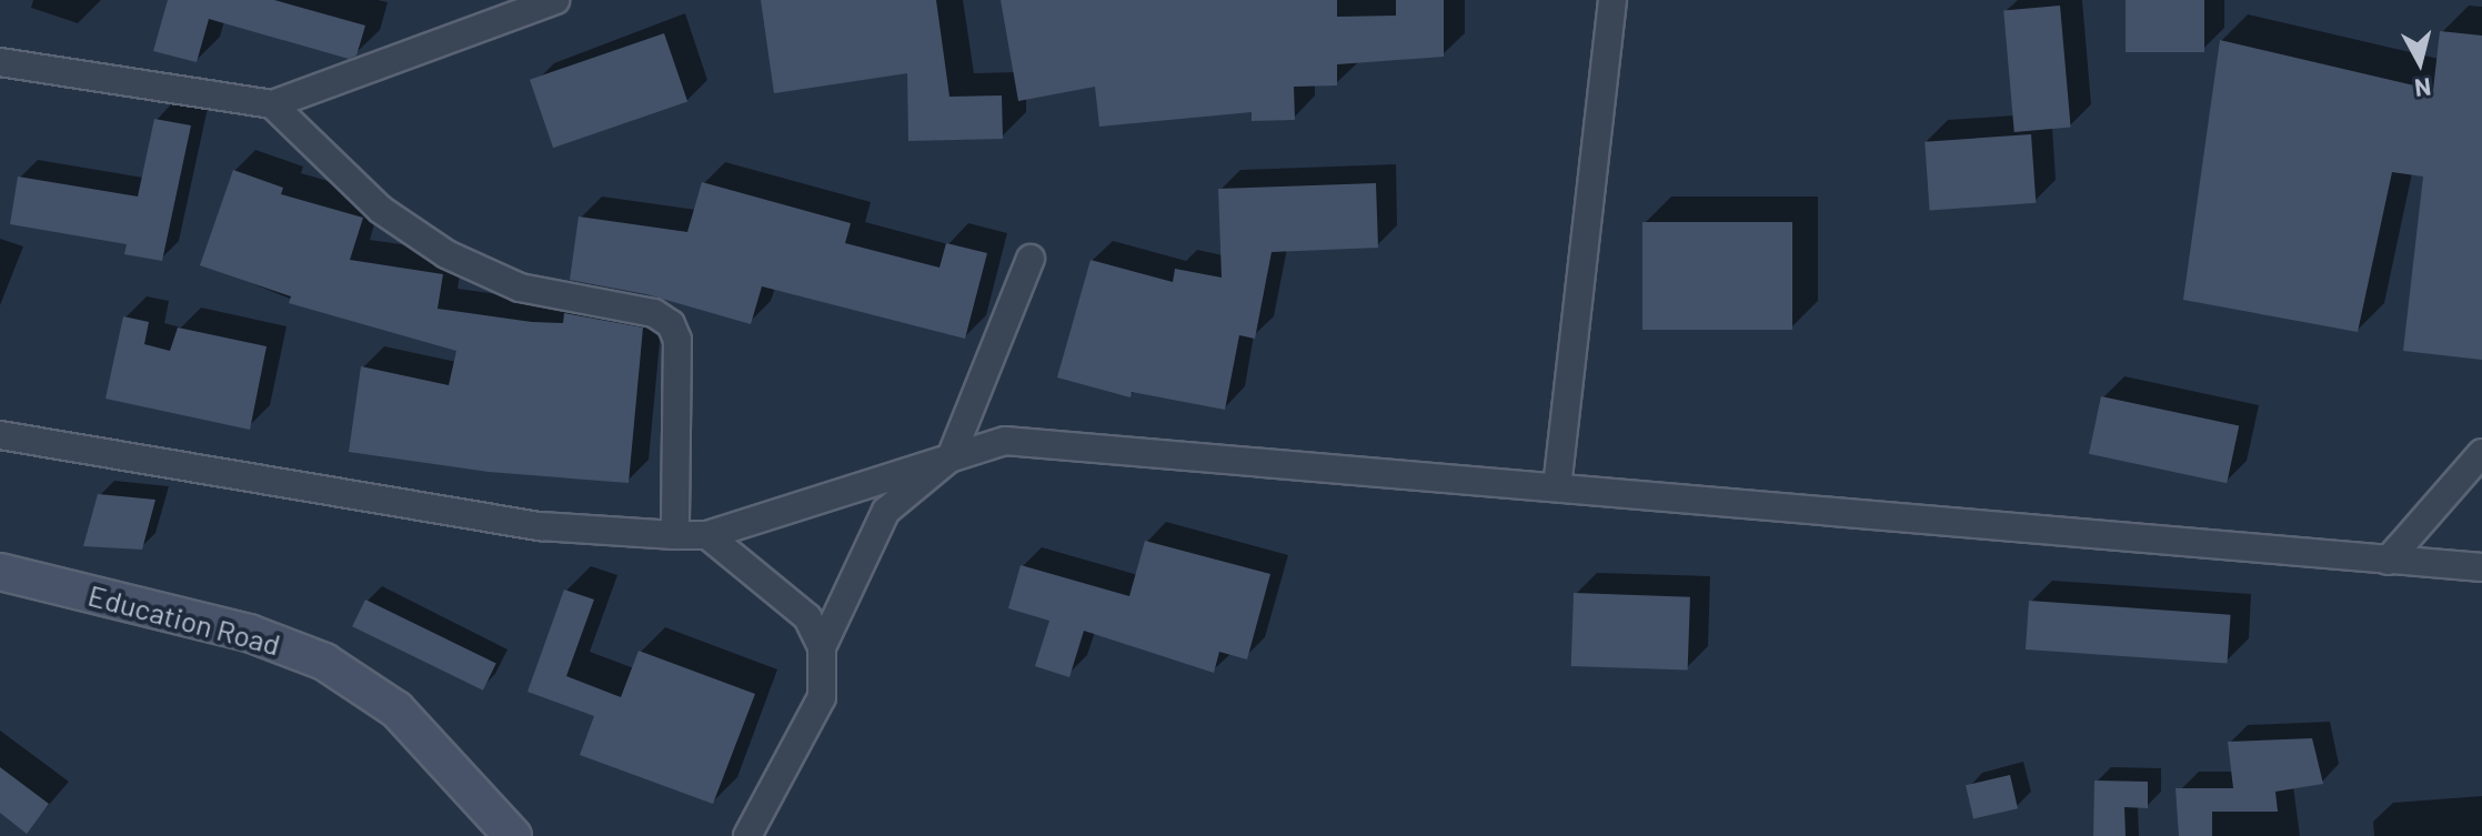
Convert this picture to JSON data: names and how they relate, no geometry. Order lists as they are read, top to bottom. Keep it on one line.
{"streets":{"street":["Education Road"]},"north":"bottom"}
